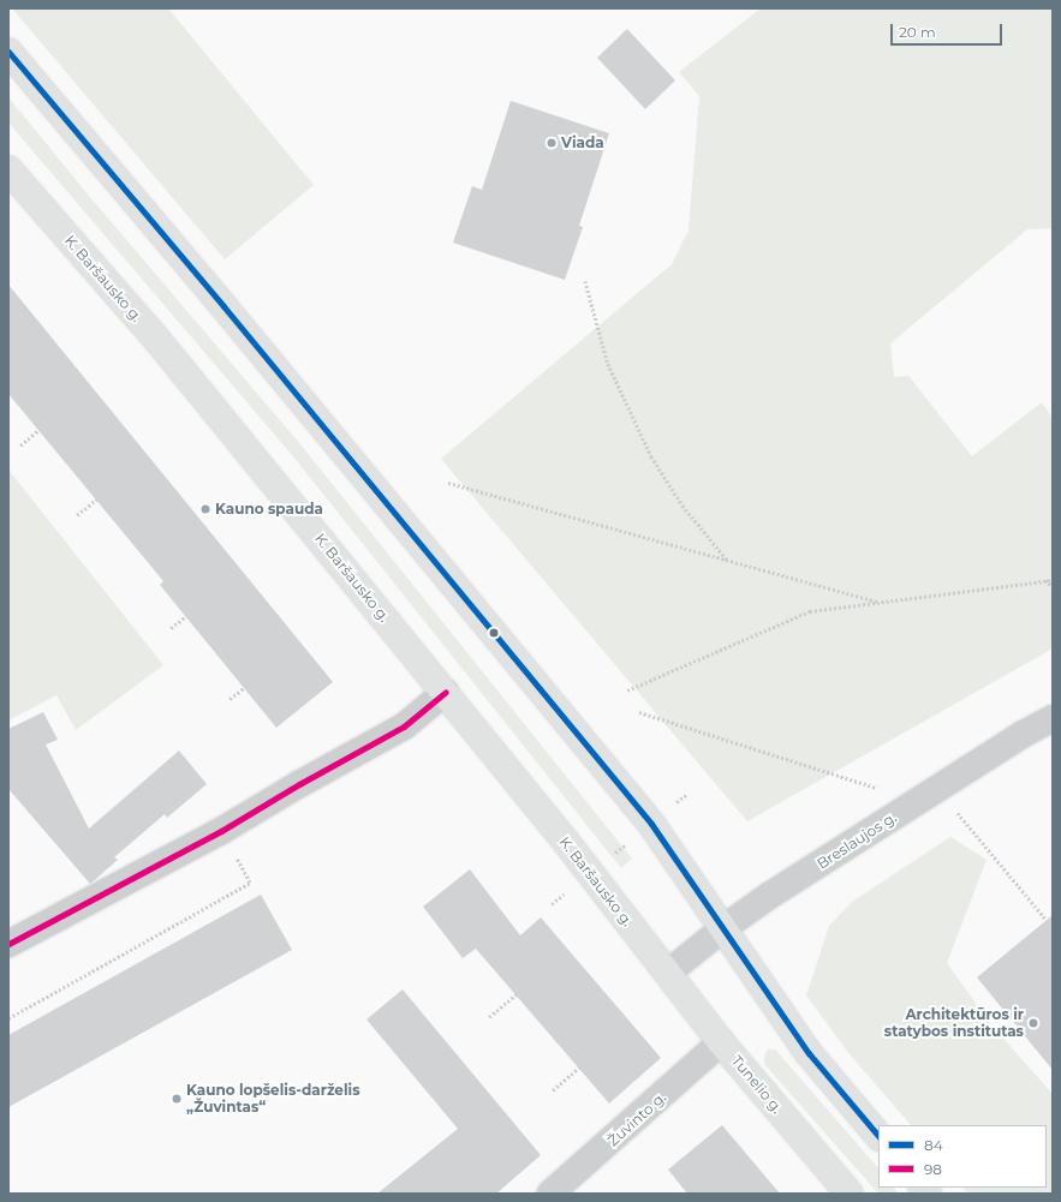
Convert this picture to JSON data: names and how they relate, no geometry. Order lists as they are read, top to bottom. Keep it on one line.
{"streets":{"main road":["K. Baršausko g.","Tunelio g."],"street":["Breslaujos g.","Žuvinto g."]},"crossings":[["K. Baršausko g.","Breslaujos g."],["K. Baršausko g.","Tunelio g."],["Breslaujos g.","Tunelio g."],["Tunelio g.","Žuvinto g."]],"places":["Viada","Kauno spauda","Architektūros ir statybos institutas","Kauno lopšelis-darželis „Žuvintas“"],"lines":["transit line 84","transit line 98"],"legend":["84","98"],"scale_bar":"20 m"}
